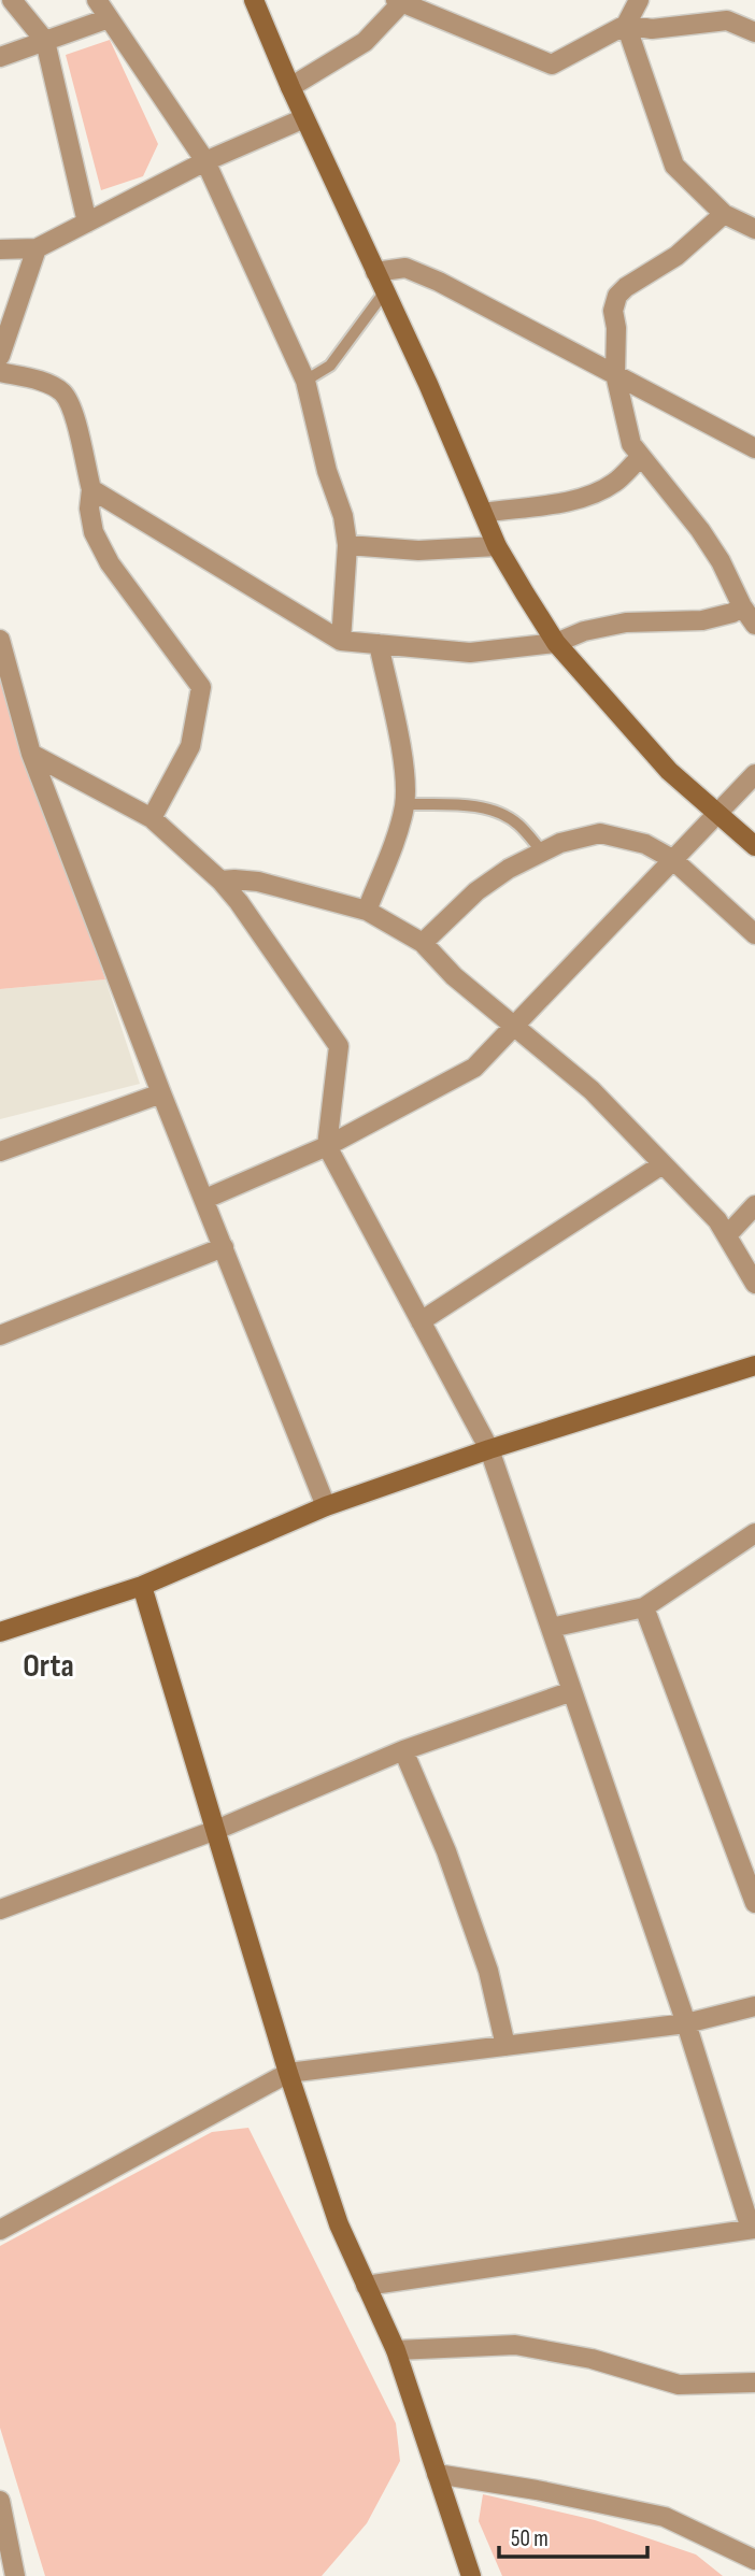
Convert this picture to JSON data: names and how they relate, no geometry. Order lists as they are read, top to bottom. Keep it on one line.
{"districts":["Orta"],"scale_bar":"50 m"}
